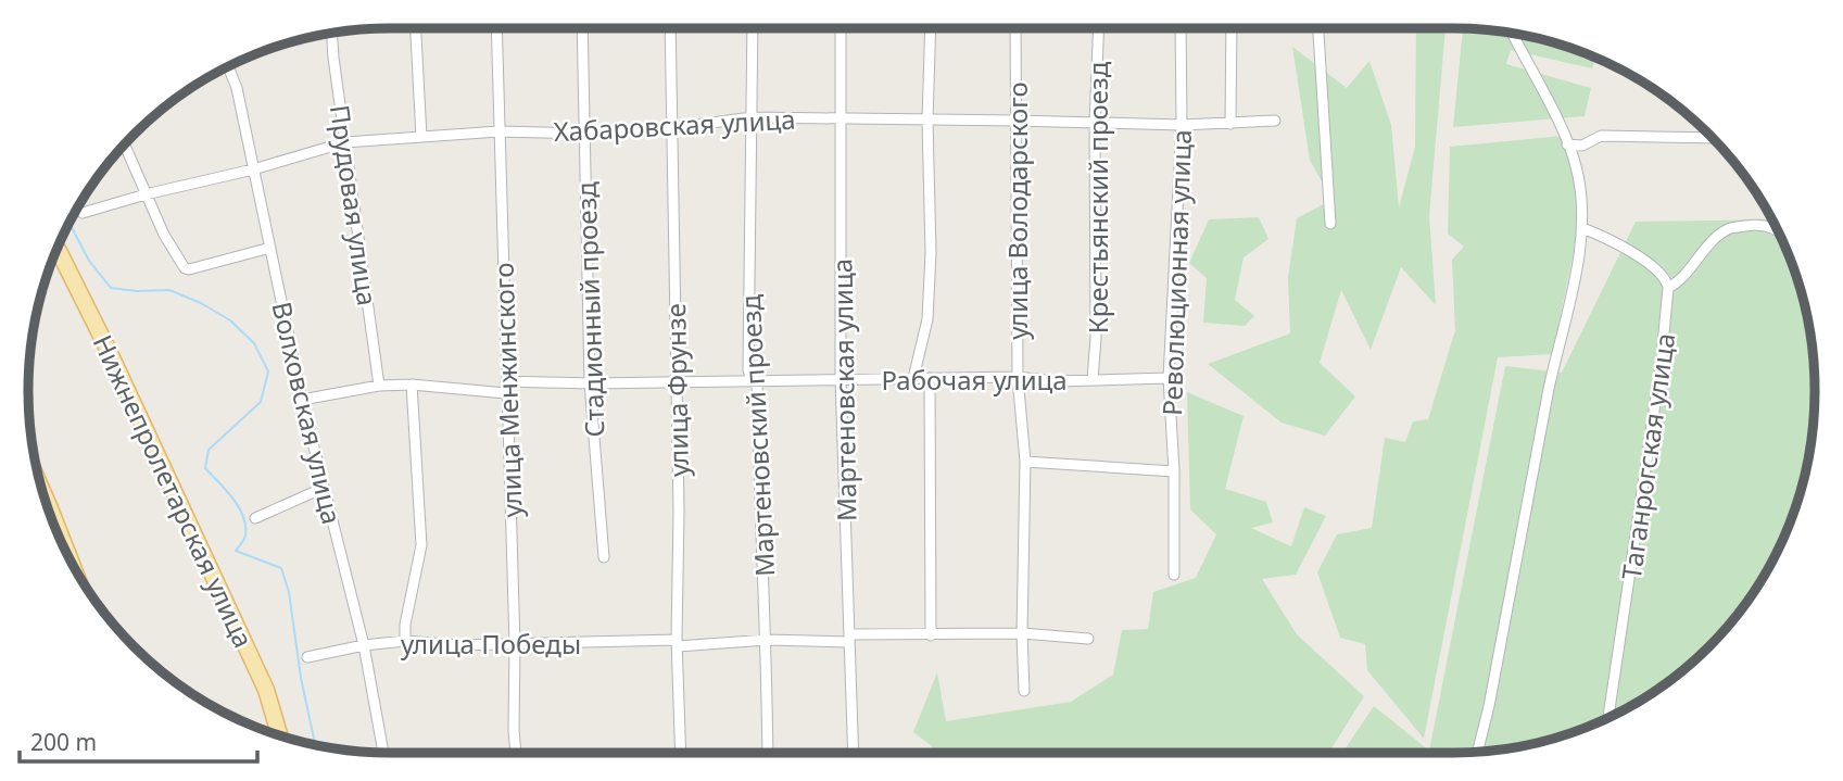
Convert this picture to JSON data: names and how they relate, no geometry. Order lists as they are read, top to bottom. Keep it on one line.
{"streets":{"main road":["Нижнепролетарская улица"],"street":["Хабаровская улица","Крестьянский проезд","Прудовая улица","улица Володарского","Революционная улица","Стадионный проезд","Рабочая улица","улица Менжинского","улица Фрунзе","Мартеновская улица","Волховская улица","Мартеновский проезд","Таганрогская улица","улица Победы"]},"crossings":[["Хабаровская улица","Крестьянский проезд"],["Хабаровская улица","Прудовая улица"],["Хабаровская улица","улица Володарского"],["Хабаровская улица","Революционная улица"],["Хабаровская улица","Стадионный проезд"],["Хабаровская улица","улица Менжинского"],["Хабаровская улица","улица Фрунзе"],["Хабаровская улица","Мартеновская улица"],["Хабаровская улица","Волховская улица"],["Хабаровская улица","Мартеновский проезд"],["Крестьянский проезд","Рабочая улица"],["улица Володарского","Рабочая улица"],["улица Володарского","улица Победы"],["Революционная улица","Рабочая улица"],["Стадионный проезд","Рабочая улица"],["Рабочая улица","улица Менжинского"],["Рабочая улица","улица Фрунзе"],["Рабочая улица","Мартеновская улица"],["Рабочая улица","Мартеновский проезд"],["улица Менжинского","улица Победы"],["улица Фрунзе","улица Победы"],["Мартеновская улица","улица Победы"],["Волховская улица","улица Победы"],["Мартеновский проезд","улица Победы"]],"scale_bar":"200 m"}
